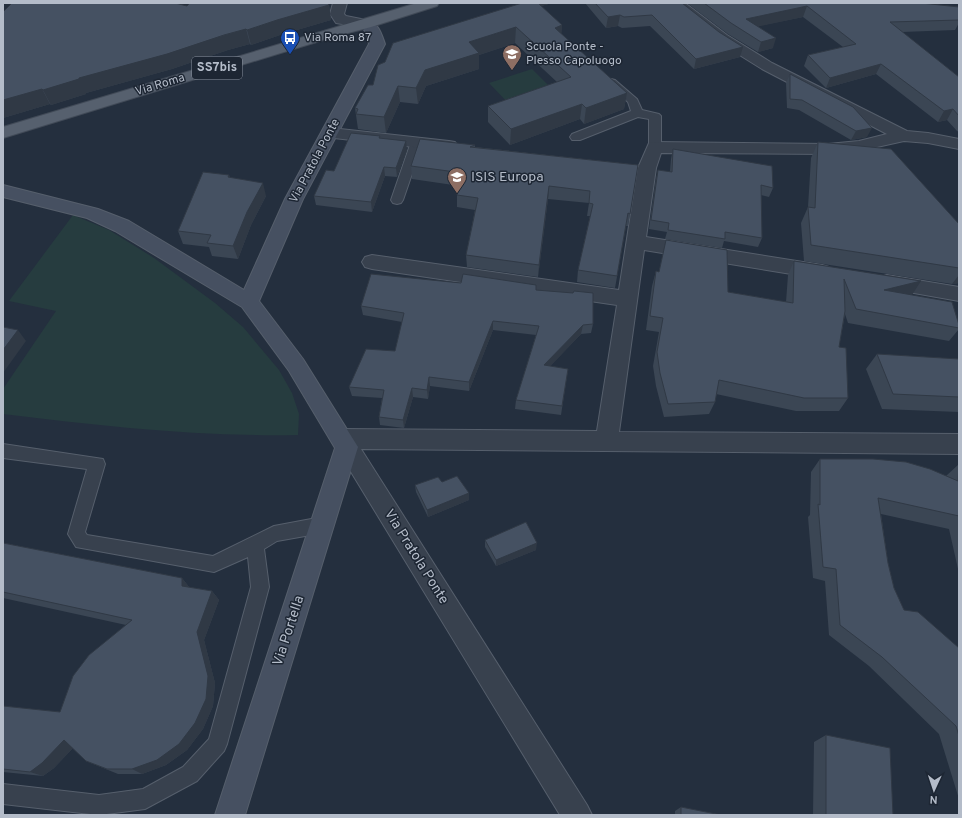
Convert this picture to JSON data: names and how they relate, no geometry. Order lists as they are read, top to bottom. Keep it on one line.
{"streets":{"main road":["SS7bis","Via Roma","Via Pratola Ponte","Via Portella"]},"crossings":[["Via Roma","Via Pratola Ponte"],["Via Pratola Ponte","Via Portella"]],"places":{"bus stop":["Via Roma 87"],"school or university":["Scuola Ponte - Plesso Capoluogo","ISIS Europa"]},"north":"bottom"}
